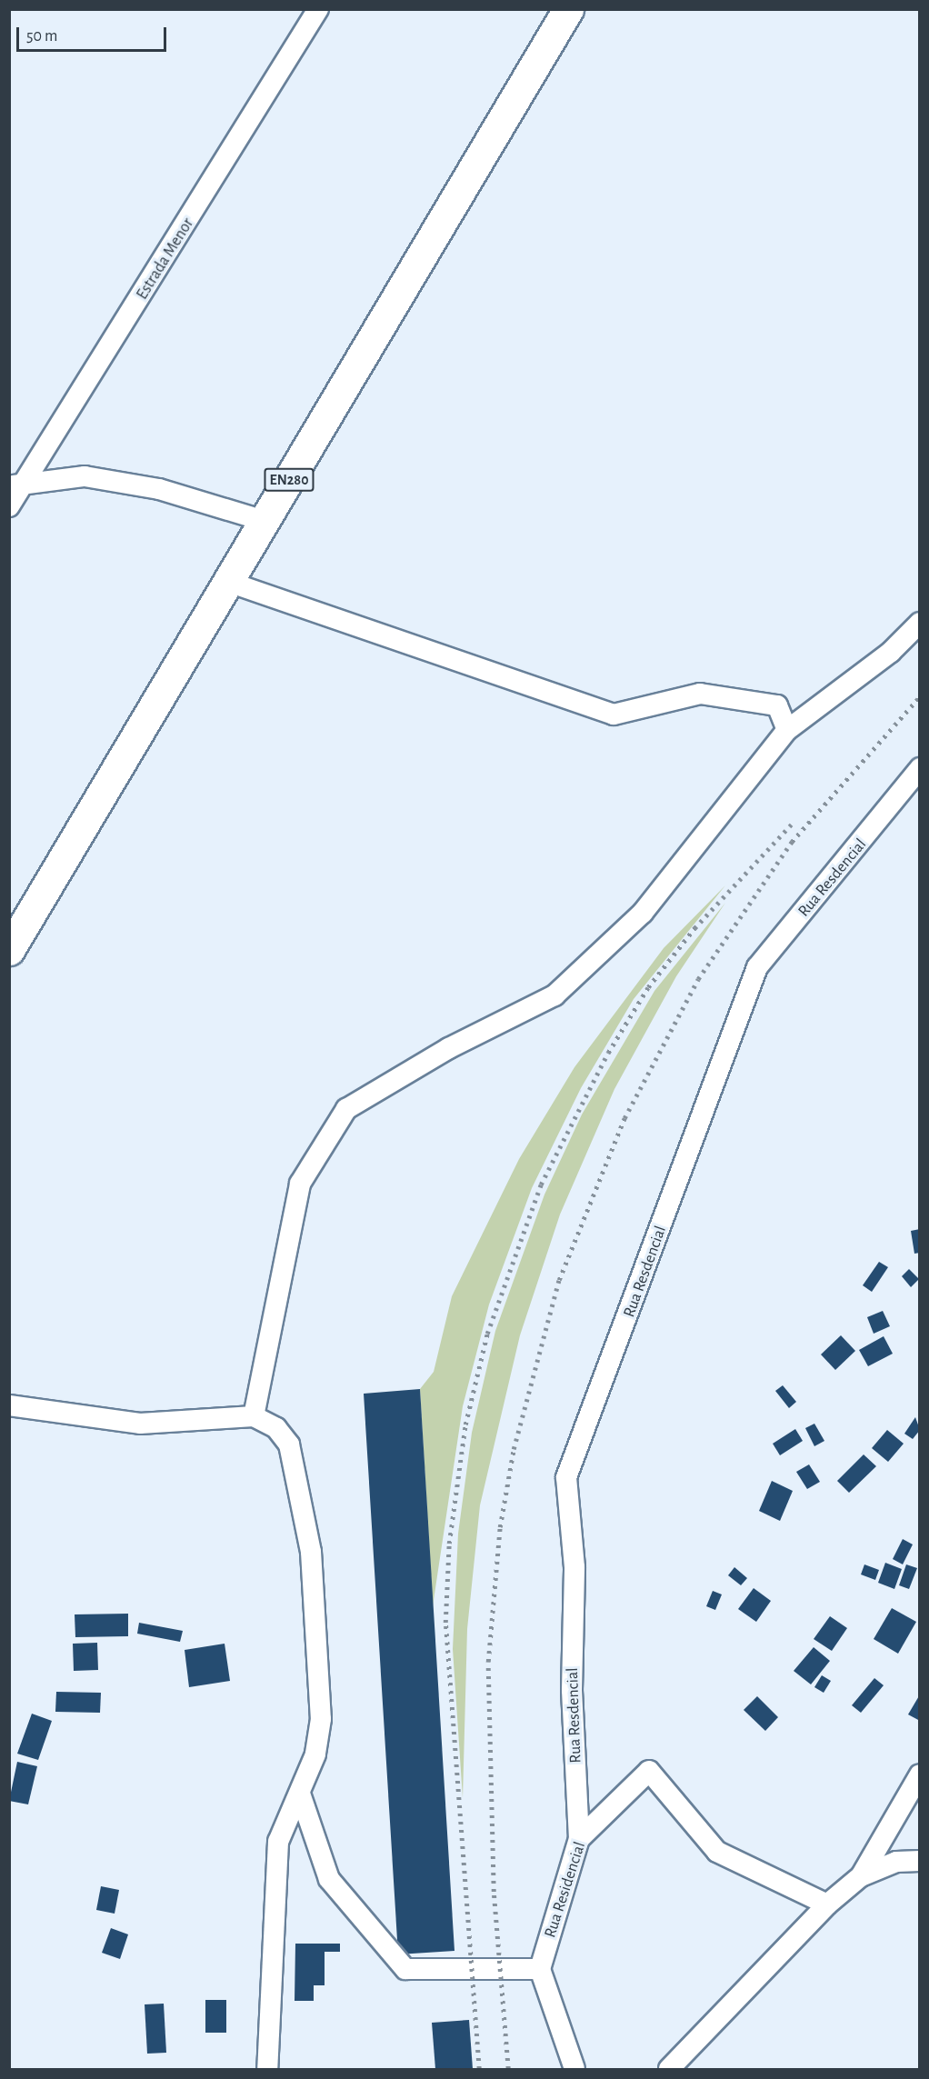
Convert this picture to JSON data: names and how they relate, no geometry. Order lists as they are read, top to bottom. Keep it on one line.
{"streets":{"main road":["EN280"],"street":["Estrada Menor","Rua Resdencial","Rua Residencial"]},"crossings":[["Rua Resdencial","Rua Residencial"]],"scale_bar":"50 m"}
